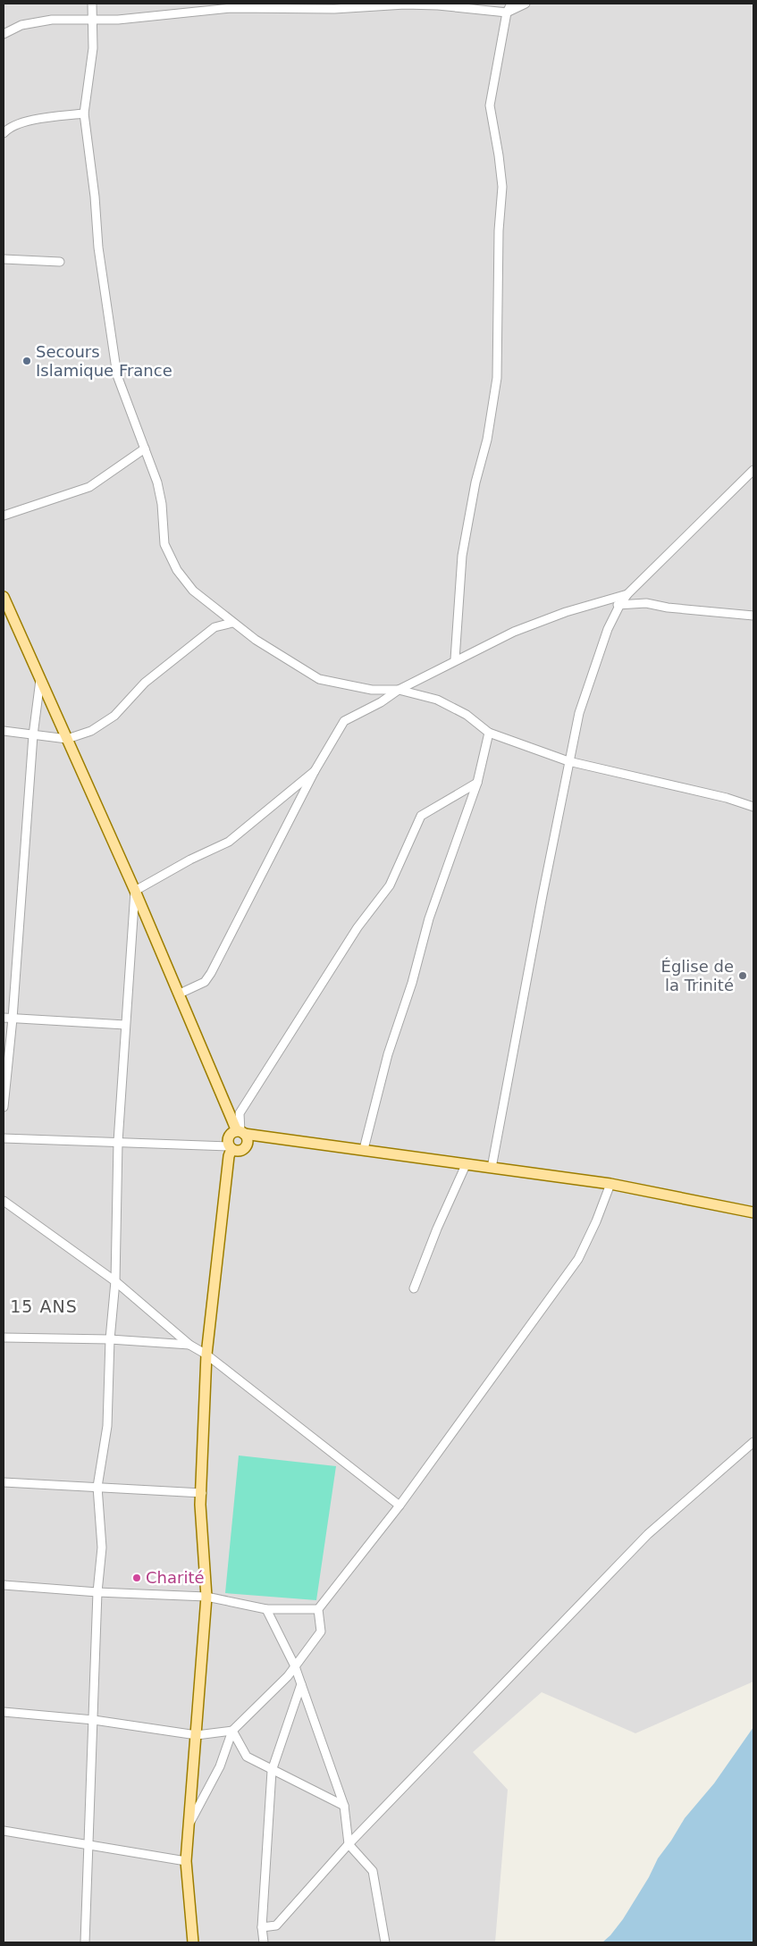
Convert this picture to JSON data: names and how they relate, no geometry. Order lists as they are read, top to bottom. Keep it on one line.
{"districts":["15 ANS"],"places":["Secours Islamique France","Église de la Trinité","Charité"]}
